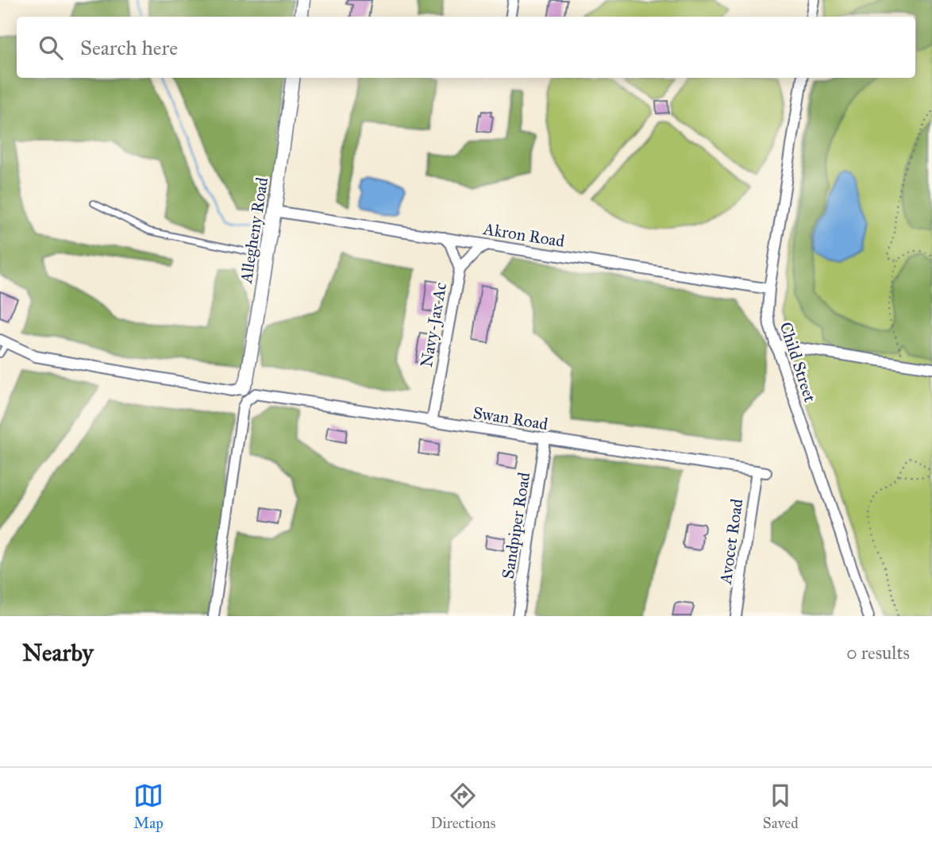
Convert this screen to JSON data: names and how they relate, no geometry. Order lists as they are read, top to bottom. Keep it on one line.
{"streets":{"street":["Allegheny Road","Akron Road","Navy-Jax Ac","Child Street","Swan Road","Sandpiper Road","Avocet Road"]},"crossings":[["Allegheny Road","Akron Road"],["Allegheny Road","Swan Road"],["Akron Road","Navy-Jax Ac"],["Akron Road","Child Street"],["Navy-Jax Ac","Swan Road"],["Swan Road","Sandpiper Road"],["Swan Road","Avocet Road"]],"page":{"search":"Search here","heading":["Nearby","0 results"],"nav":["Map","Directions","Saved"]}}
